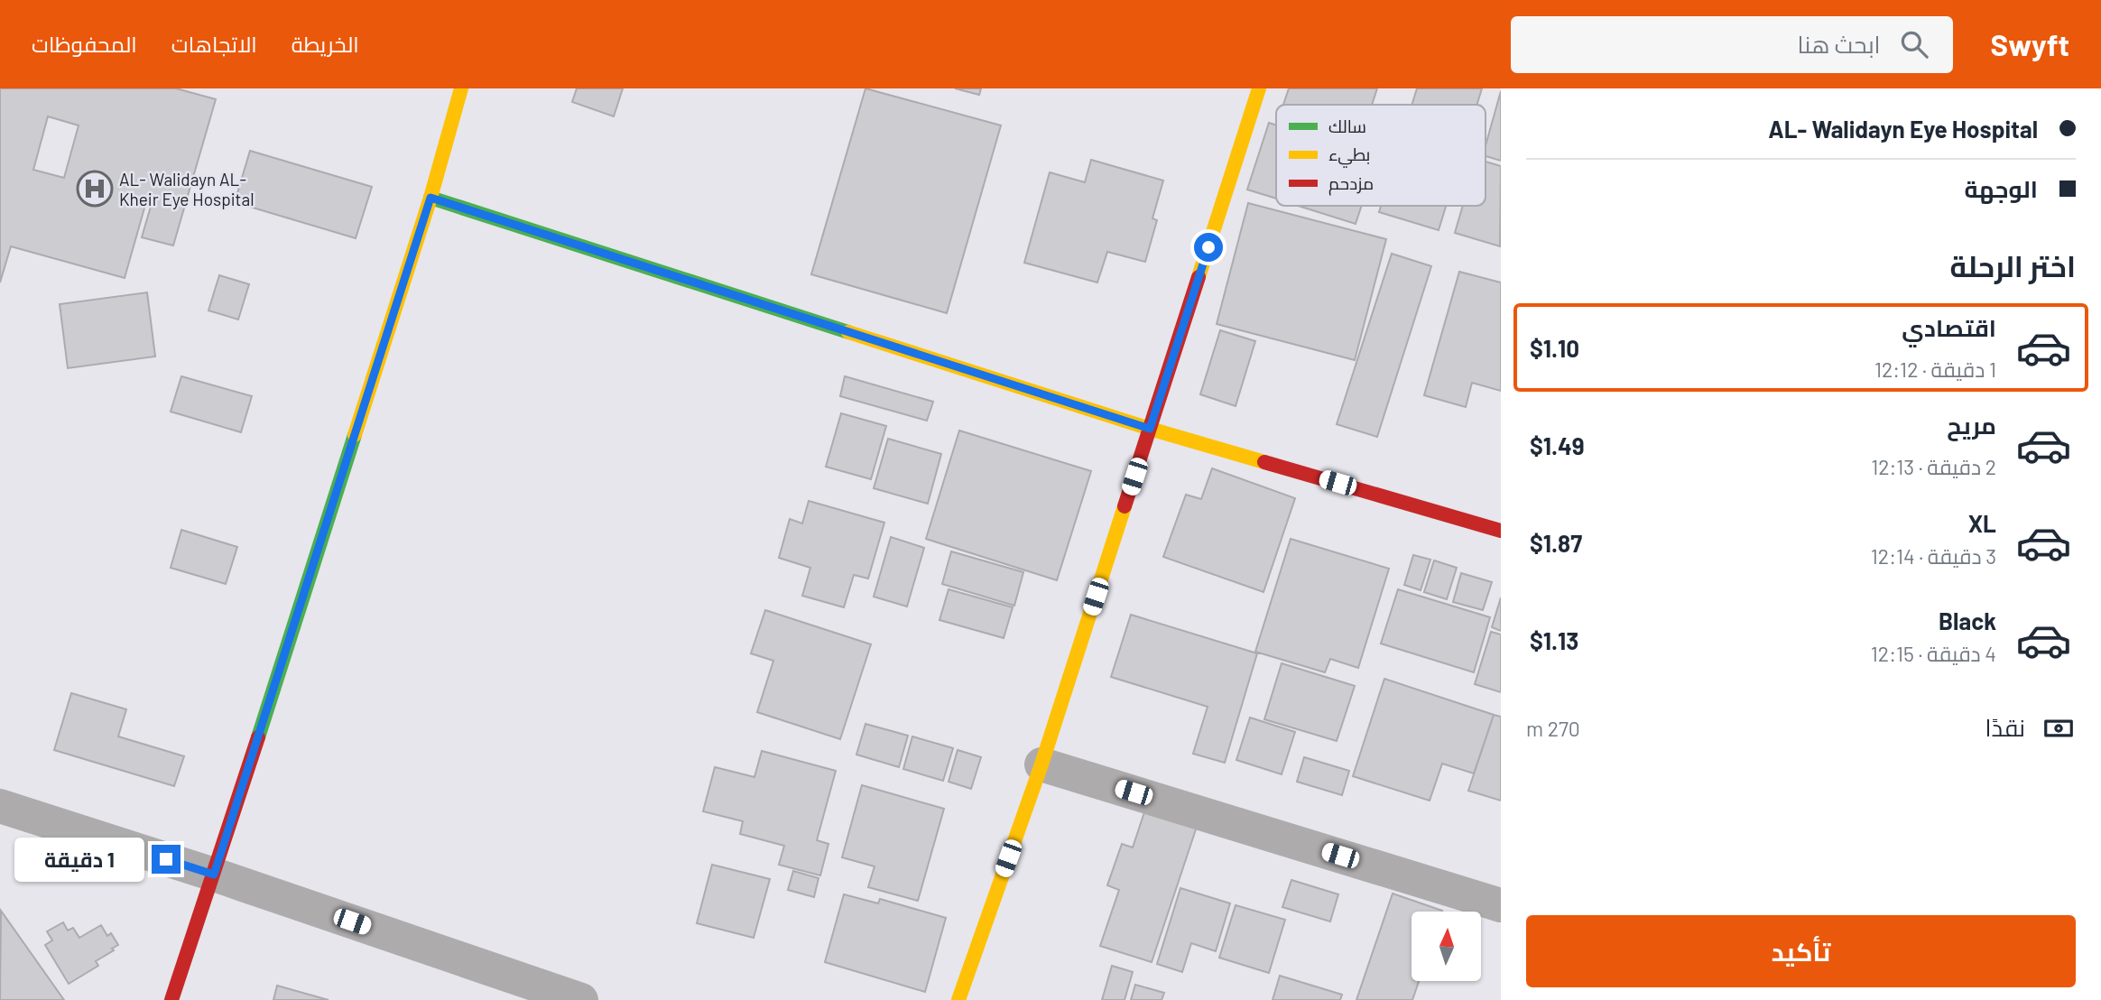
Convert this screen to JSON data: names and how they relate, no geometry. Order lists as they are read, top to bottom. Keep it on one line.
{"places":{"hospital":["AL- Walidayn AL- Kheir Eye Hospital"]},"legend":["سالك","بطيء","مزدحم"],"north":"top","page":{"header":"Swyft","search":"ابحث هنا","nav":["الخريطة","الاتجاهات","المحفوظات"],"banner":["AL- Walidayn Eye Hospital","الوجهة"],"heading":"اختر الرحلة","list":[{"name":"اقتصادي","note":"1 دقيقة · 12:12","value":"$1.10"},{"name":"مريح","note":"2 دقيقة · 12:13","value":"$1.49"},{"name":"XL","note":"3 دقيقة · 12:14","value":"$1.87"},{"name":"Black","note":"4 دقيقة · 12:15","value":"$1.13"}],"pay":["نقدًا","270 m"],"bubble":"1 دقيقة","buttons":"تأكيد"}}
